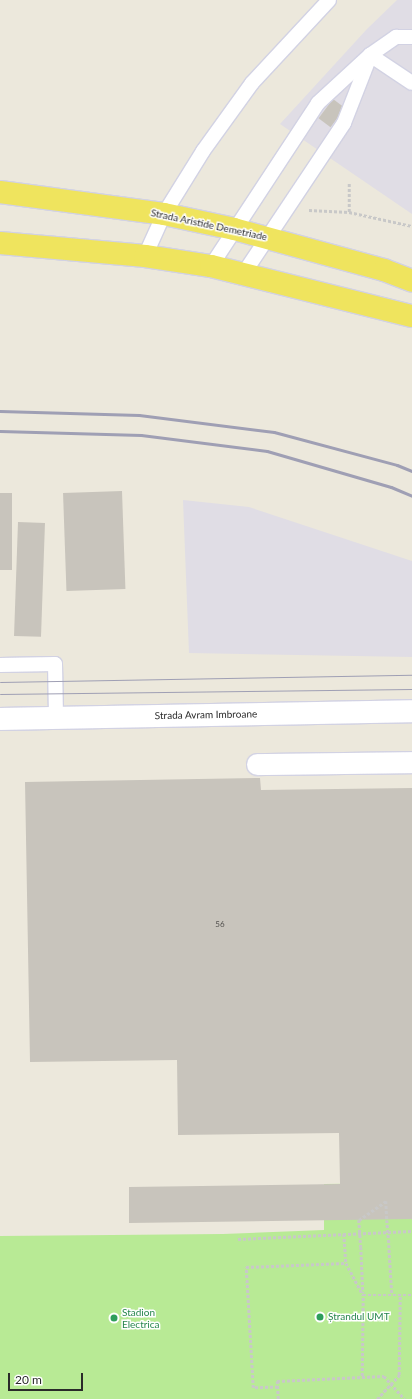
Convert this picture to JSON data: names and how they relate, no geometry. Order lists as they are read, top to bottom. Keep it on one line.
{"streets":{"main road":["Strada Aristide Demetriade"],"street":["Strada Avram Imbroane"]},"places":["Ștrandul UMT","Stadion Electrica"],"house_numbers":["56"],"scale_bar":"20 m"}
